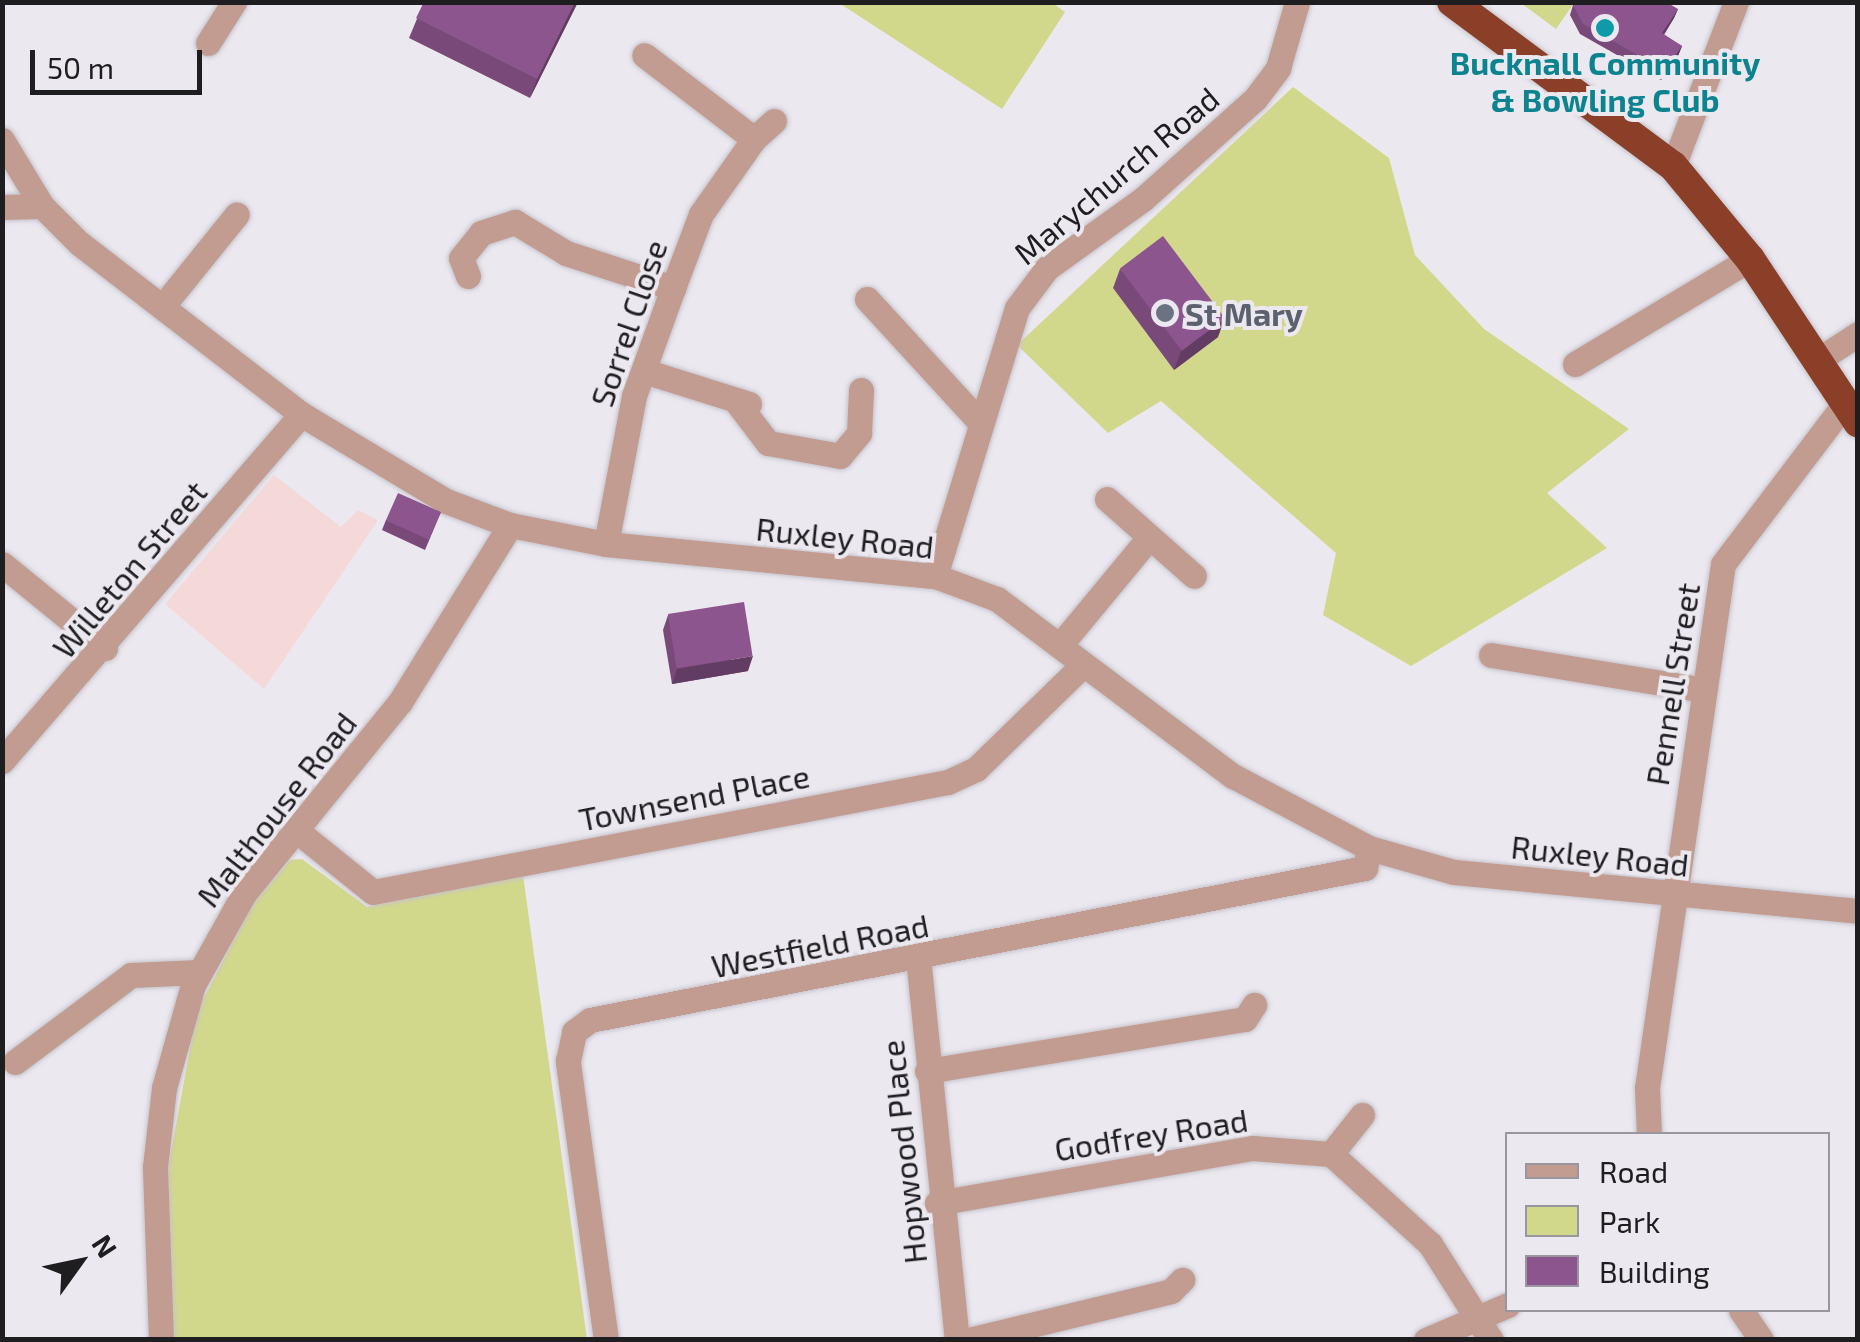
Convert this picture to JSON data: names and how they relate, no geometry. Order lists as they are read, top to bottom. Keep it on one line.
{"streets":{"street":["Marychurch Road","Sorrel Close","Ruxley Road","Willeton Street","Pennell Street","Townsend Place","Malthouse Road","Westfield Road","Godfrey Road","Hopwood Place"]},"crossings":[["Marychurch Road","Ruxley Road"],["Sorrel Close","Ruxley Road"],["Ruxley Road","Willeton Street"],["Ruxley Road","Pennell Street"],["Ruxley Road","Townsend Place"],["Ruxley Road","Malthouse Road"],["Ruxley Road","Westfield Road"],["Townsend Place","Malthouse Road"],["Westfield Road","Hopwood Place"],["Godfrey Road","Hopwood Place"]],"places":["Bucknall Community & Bowling Club","St Mary"],"legend":["Road","Park","Building"],"scale_bar":"50 m","north":"top right"}
